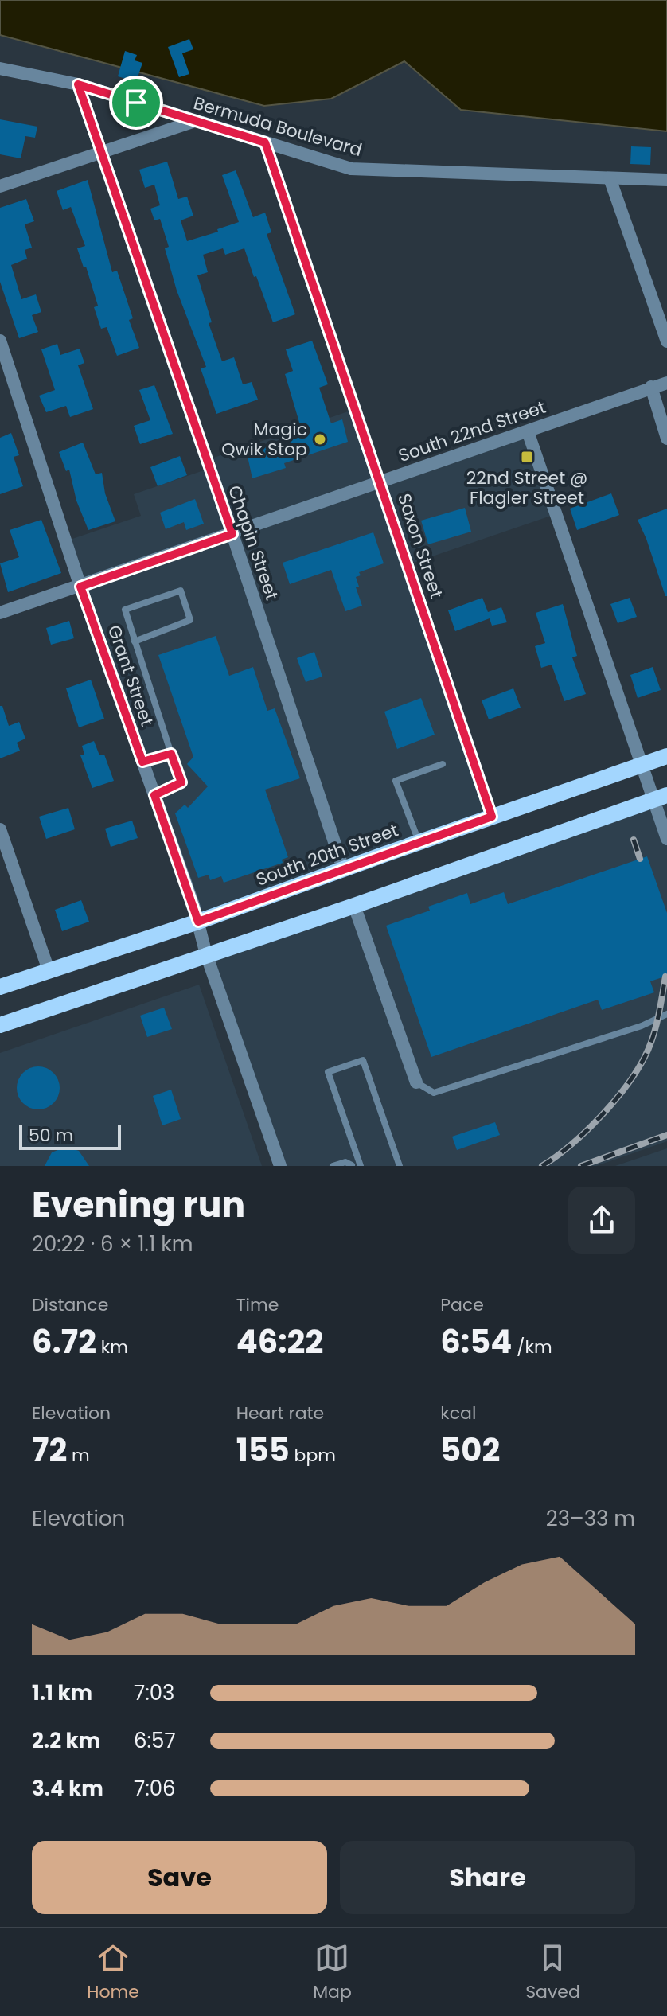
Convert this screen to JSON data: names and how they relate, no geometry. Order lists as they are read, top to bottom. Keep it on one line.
{"streets":{"main road":["South 20th Street"],"street":["Bermuda Boulevard","South 22nd Street","Chapin Street","Saxon Street","Grant Street"]},"crossings":[["Bermuda Boulevard","Chapin Street"],["Bermuda Boulevard","Saxon Street"],["South 22nd Street","Chapin Street"],["South 22nd Street","Saxon Street"],["South 22nd Street","Grant Street"],["Chapin Street","South 20th Street"],["Saxon Street","South 20th Street"],["Grant Street","South 20th Street"]],"places":{"other":["Magic Qwik Stop"],"transit":["22nd Street @ Flagler Street"]},"scale_bar":"50 m","page":{"scale":"50 m","heading":["Evening run","20:22 · 6 × 1.1 km"],"stats":[["Distance","6.72 km"],["Time","46:22"],["Pace","6:54 /km"],["Elevation","72 m"],["Heart rate","155 bpm"],["kcal","502"]],"chart":["Elevation","23–33 m"],"list":[{"name":"1.1 km","note":"7:03"},{"name":"2.2 km","note":"6:57"},{"name":"3.4 km","note":"7:06"}],"buttons":["Save","Share"],"tabs":["Home","Map","Saved"]}}
